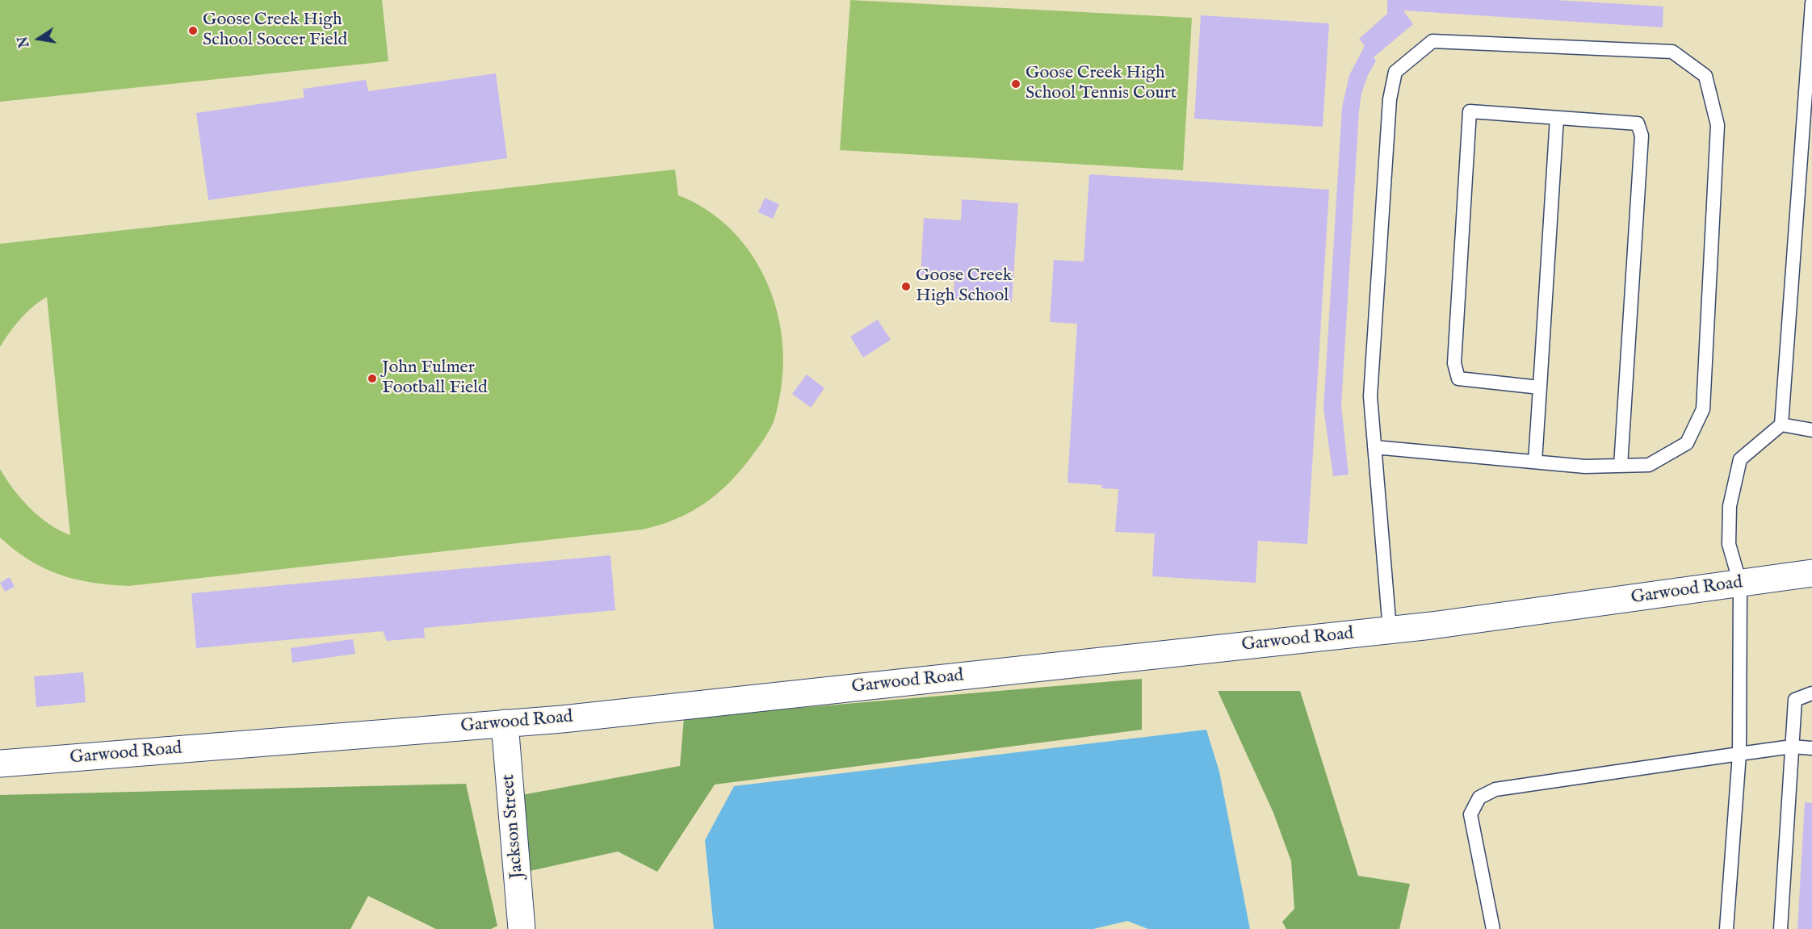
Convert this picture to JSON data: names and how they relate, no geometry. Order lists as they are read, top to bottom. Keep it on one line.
{"streets":{"street":["Garwood Road","Jackson Street"]},"crossings":[["Garwood Road","Jackson Street"]],"places":["Goose Creek High School Soccer Field","Goose Creek High School Tennis Court","Goose Creek High School","John Fulmer Football Field"],"north":"left"}
